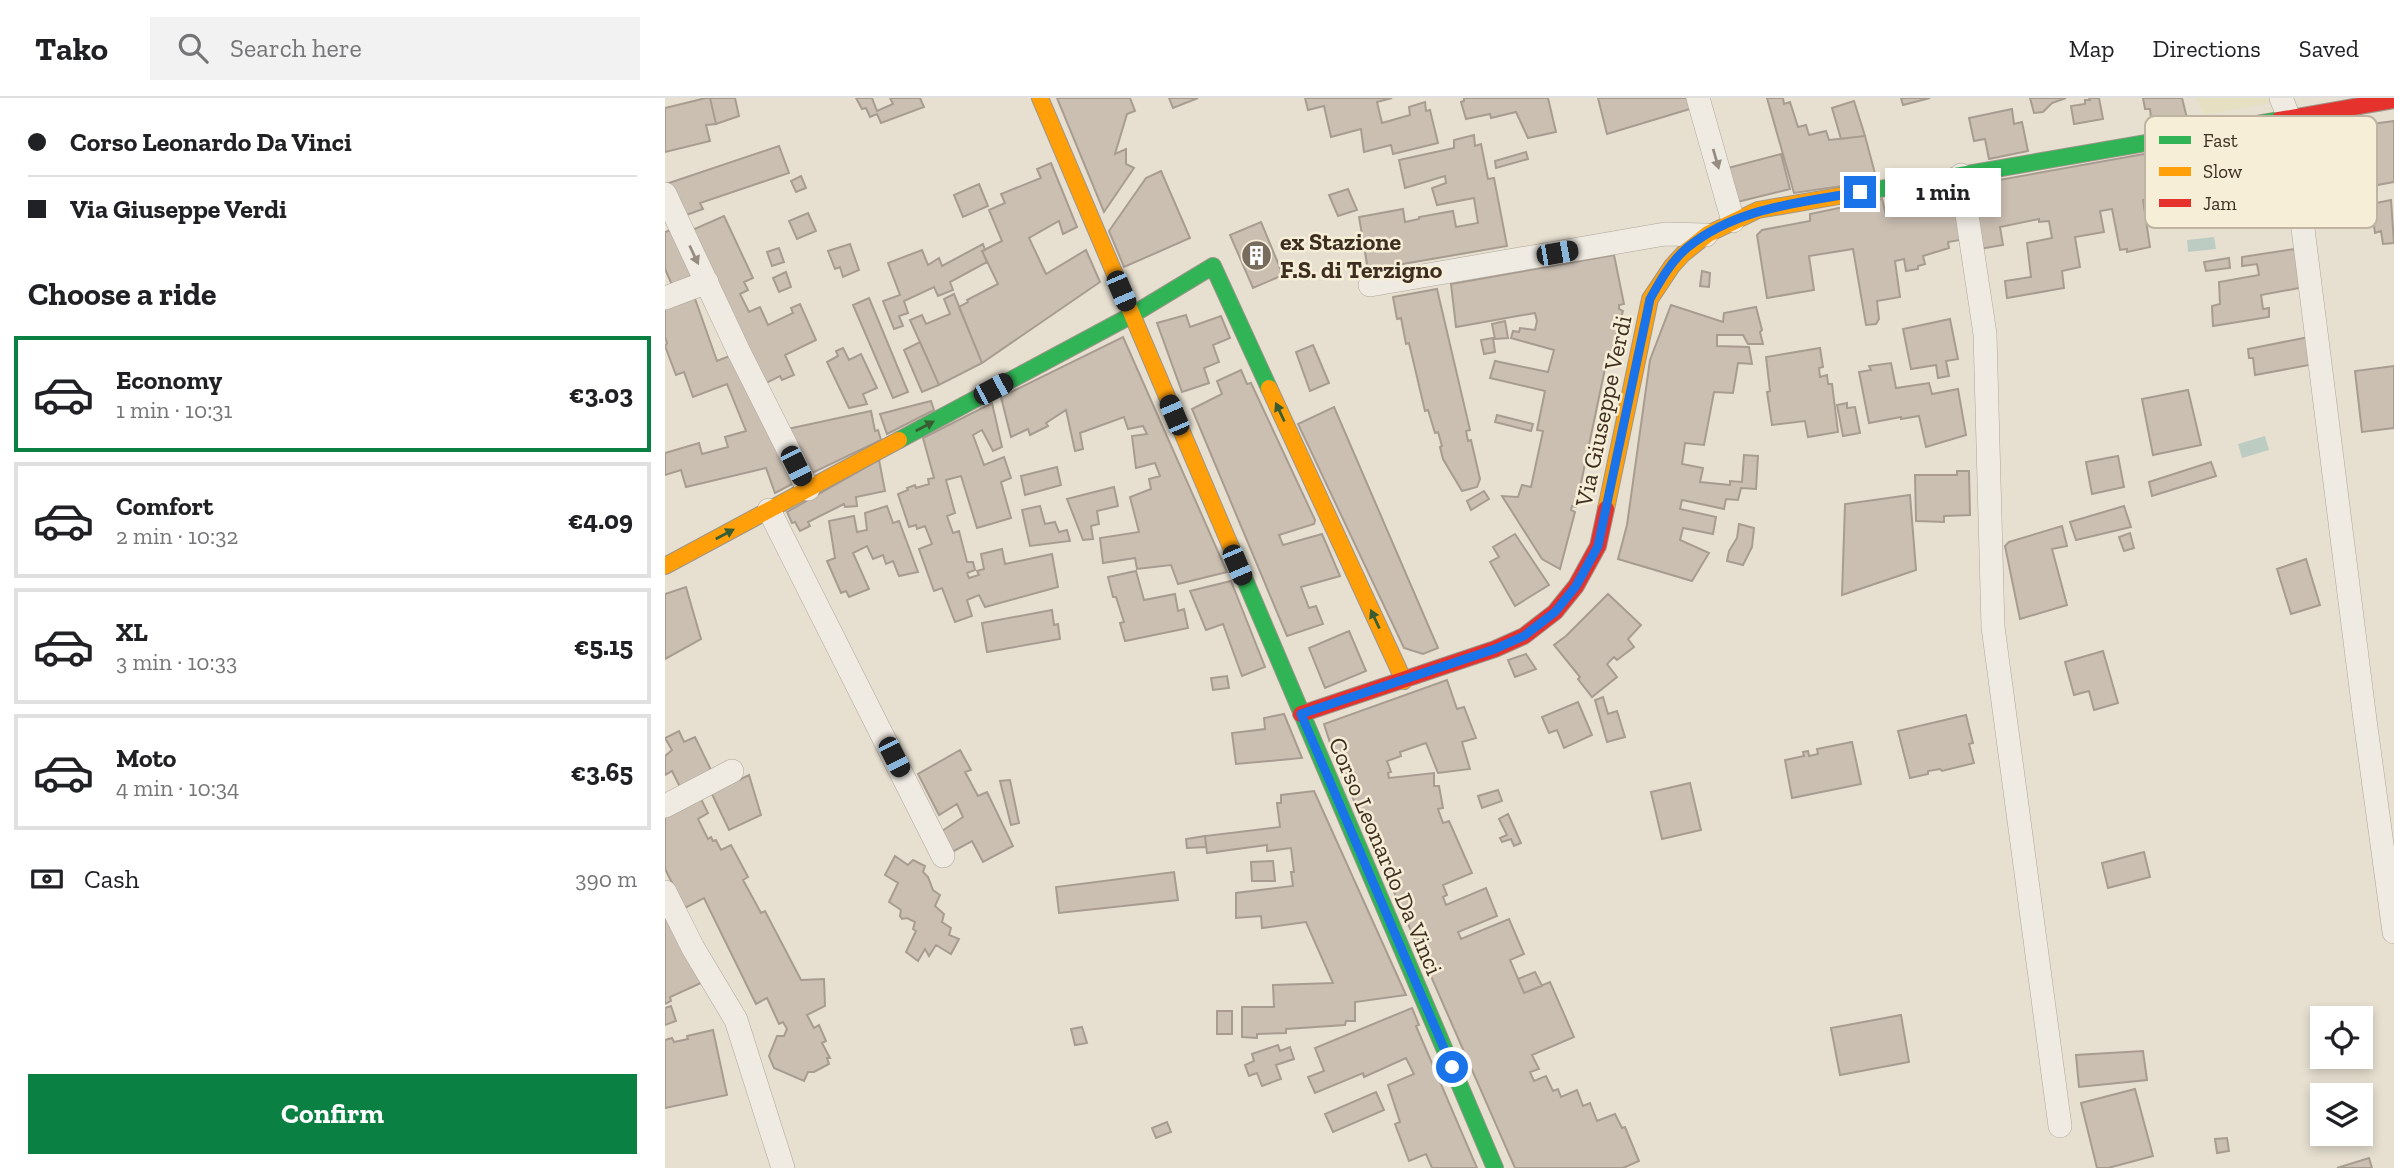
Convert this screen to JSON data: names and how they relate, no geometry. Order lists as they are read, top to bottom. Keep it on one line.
{"streets":{"street":["Via Giuseppe Verdi","Corso Leonardo Da Vinci"]},"crossings":[["Via Giuseppe Verdi","Corso Leonardo Da Vinci"]],"places":{"building":["ex Stazione F.S. di Terzigno"]},"legend":["Fast","Slow","Jam"],"page":{"header":"Tako","search":"Search here","nav":["Map","Directions","Saved"],"banner":["Corso Leonardo Da Vinci","Via Giuseppe Verdi"],"bubble":"1 min","heading":"Choose a ride","list":[{"name":"Economy","note":"1 min · 10:31","value":"€3.03"},{"name":"Comfort","note":"2 min · 10:32","value":"€4.09"},{"name":"XL","note":"3 min · 10:33","value":"€5.15"},{"name":"Moto","note":"4 min · 10:34","value":"€3.65"}],"pay":["Cash","390 m"],"buttons":"Confirm"}}
